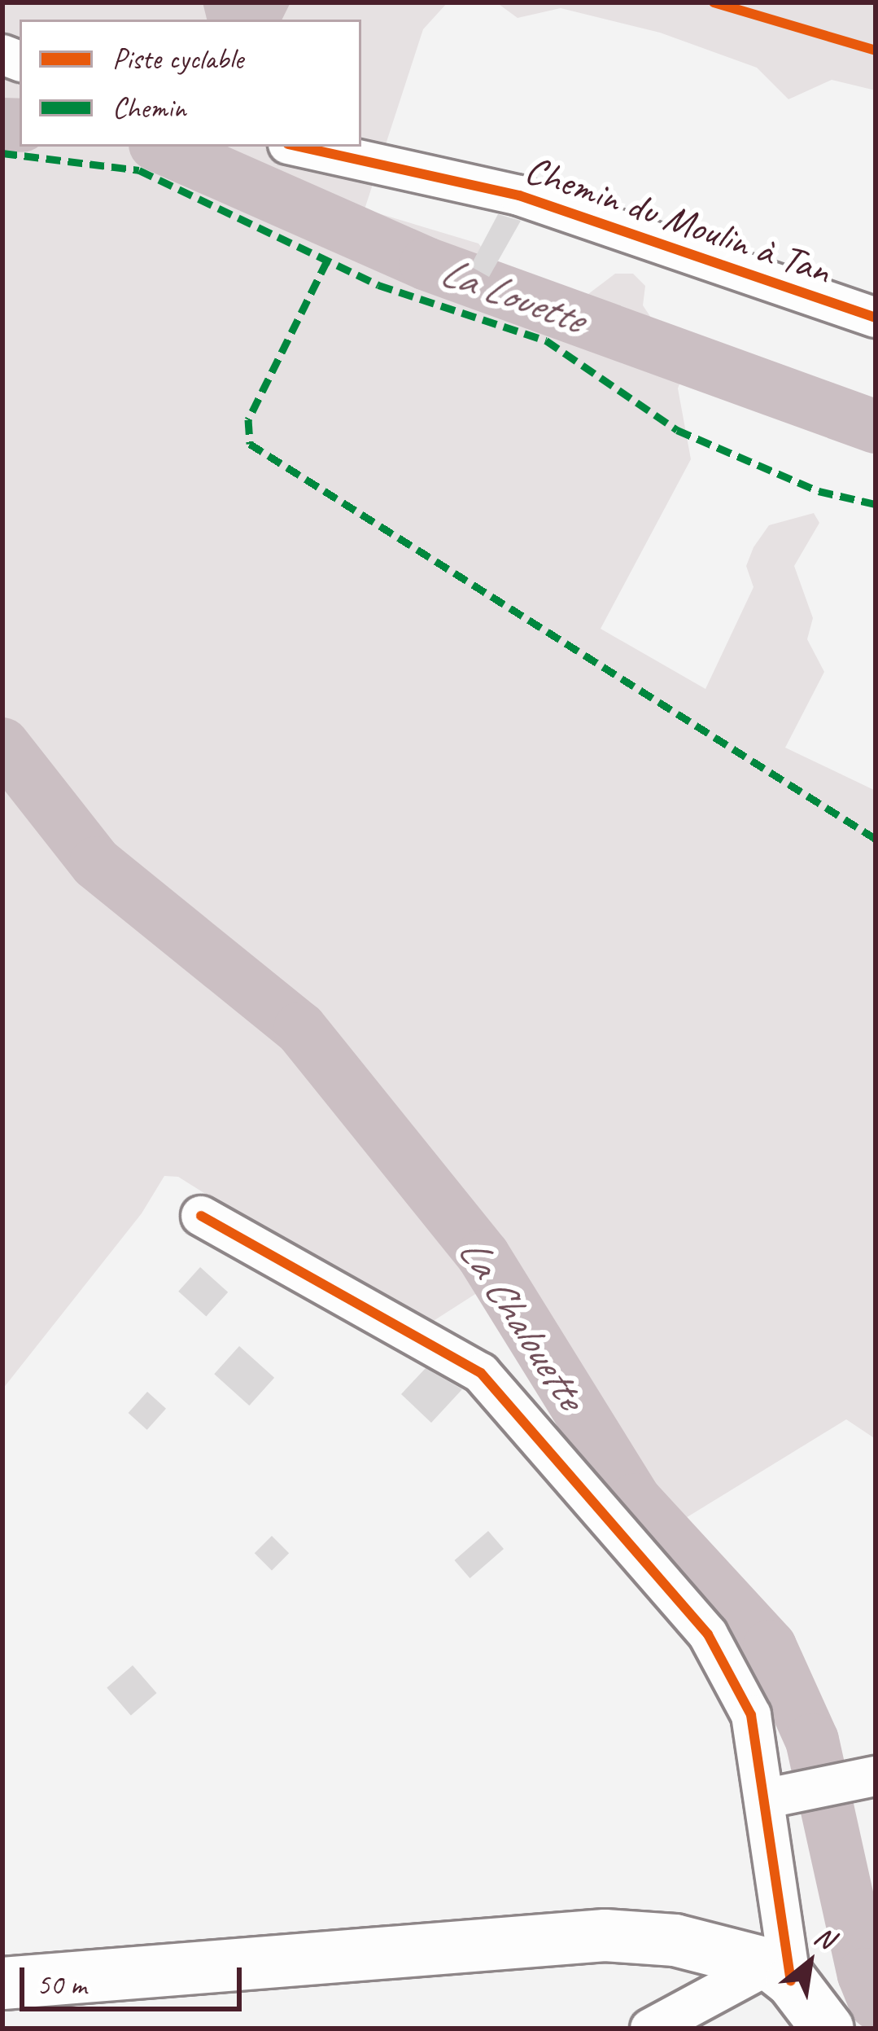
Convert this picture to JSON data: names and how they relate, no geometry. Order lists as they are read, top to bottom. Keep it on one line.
{"streets":{"street":["Chemin du Moulin à Tan"]},"water":["La Louette","La Chalouette"],"legend":["Piste cyclable","Chemin"],"scale_bar":"50 m","north":"top right"}
